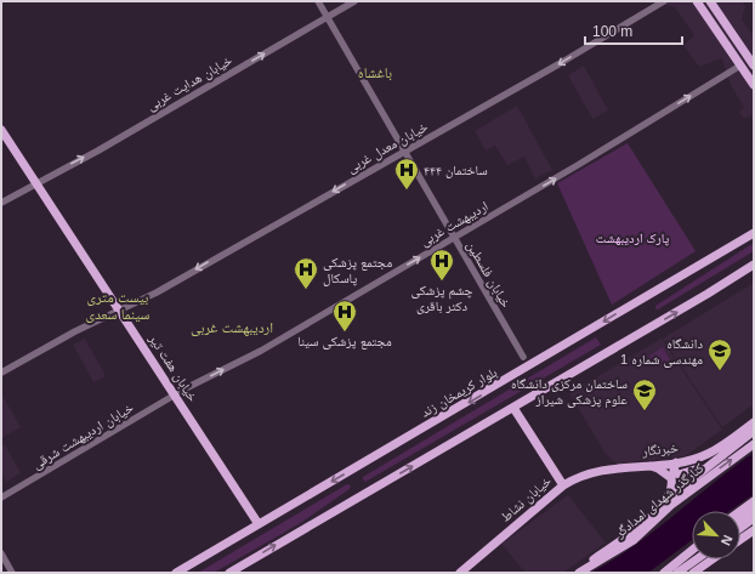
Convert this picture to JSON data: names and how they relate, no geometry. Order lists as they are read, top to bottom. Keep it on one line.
{"streets":{"main road":["خیابان هفت تیر","بلوار کریمخان زند","خبرنگار","خیابان نشاط","کنارگذر شهدای امدادگر"],"street":["خیابان هدایت غربی","خیابان معدل غربی","اردیبهشت غربی","خیابان فلسطین","خیابان اردیبهشت شرقی"]},"crossings":[["خیابان هدایت غربی","خیابان فلسطین"],["خیابان هدایت غربی","خیابان هفت تیر"],["خیابان معدل غربی","خیابان فلسطین"],["خیابان معدل غربی","خیابان هفت تیر"],["اردیبهشت غربی","خیابان فلسطین"],["اردیبهشت غربی","خیابان هفت تیر"],["اردیبهشت غربی","خیابان اردیبهشت شرقی"],["خیابان هفت تیر","بلوار کریمخان زند"],["خیابان هفت تیر","خیابان اردیبهشت شرقی"],["خبرنگار","خیابان نشاط"]],"one_way":["خیابان هدایت غربی","خیابان معدل غربی","اردیبهشت غربی"],"districts":["باغشاه","بیست متری سینما سعدی","اردیبهشت غربی"],"parks":["پارک اردیبهشت"],"places":{"hospital":["ساختمان ۴۴۴","چشم پزشکی دکتر باقری","مجتمع پزشکی پاسکال","مجتمع پزشکی سینا"],"school or university":["دانشگاه مهندسی شماره 1","ساختمان مرکزی دانشگاه علوم پزشکی شیراز"]},"scale_bar":"100 m","north":"bottom right"}
